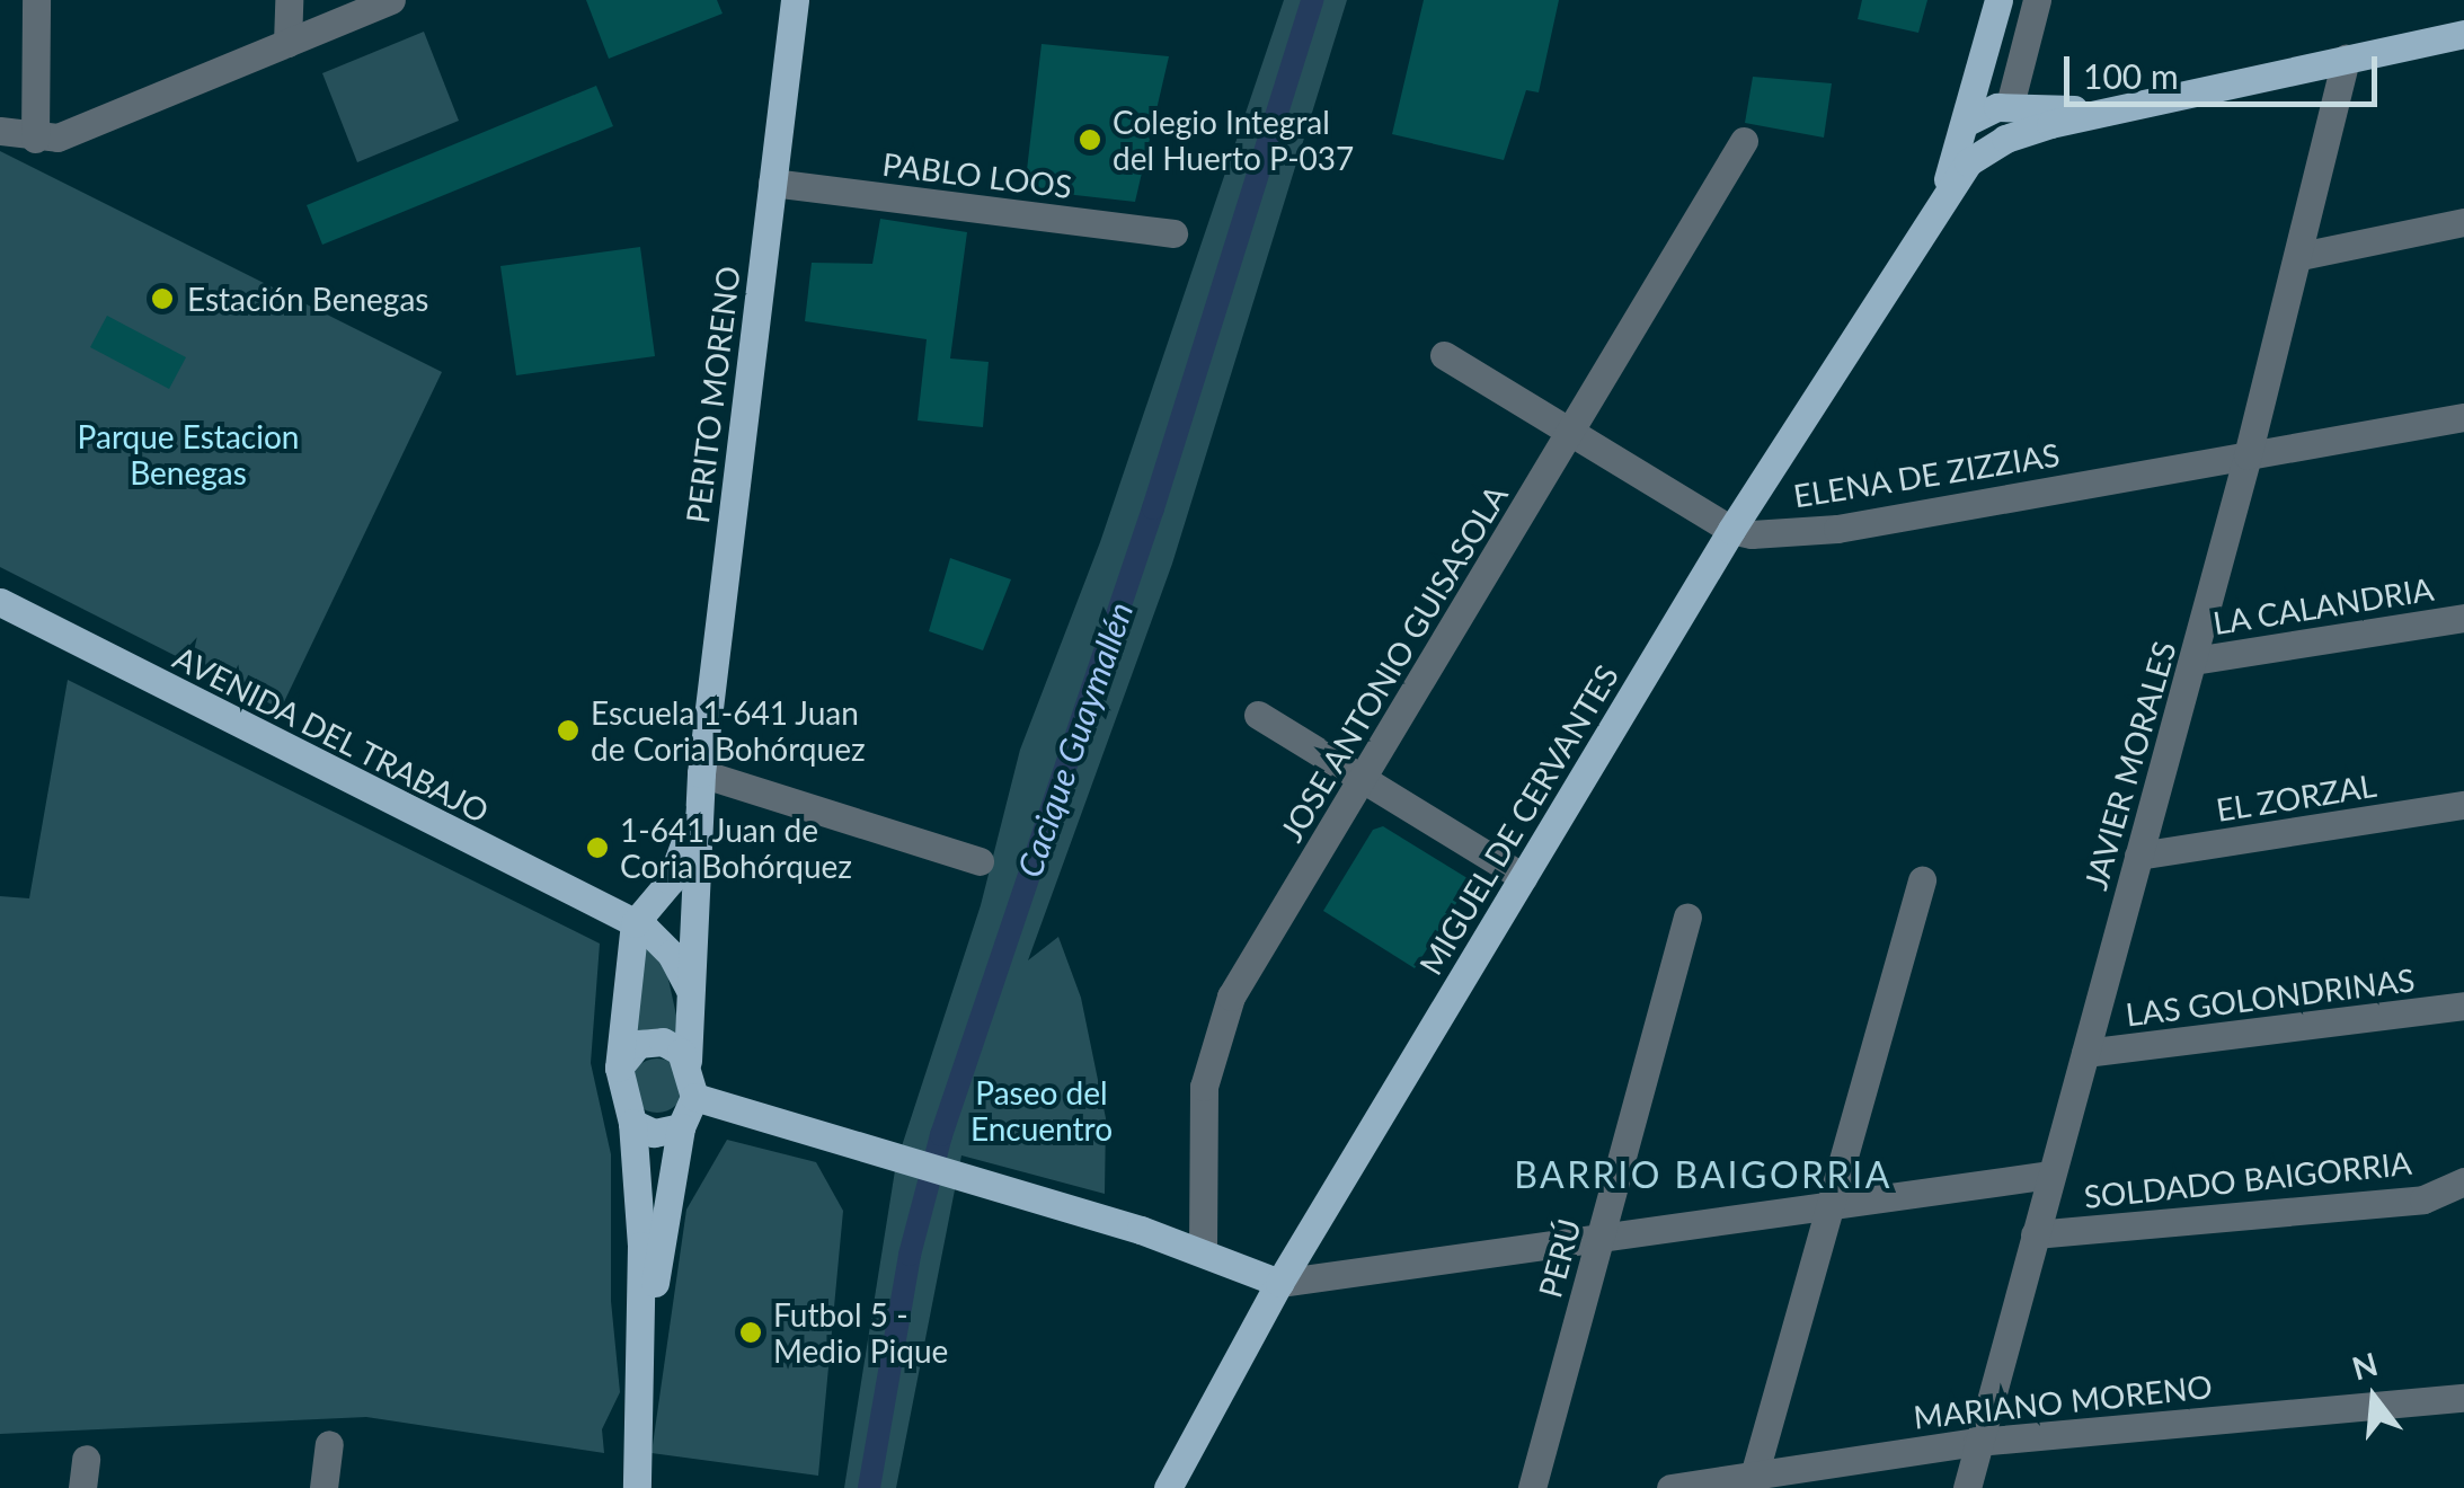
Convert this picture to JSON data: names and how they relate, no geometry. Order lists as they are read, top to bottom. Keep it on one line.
{"streets":{"main road":["PERITO MORENO","AVENIDA DEL TRABAJO","MIGUEL DE CERVANTES","SOLDADO BAIGORRIA"],"street":["PABLO LOOS","ELENA DE ZIZZIAS","LA CALANDRIA","JOSE ANTONIO GUISASOLA","JAVIER MORALES","EL ZORZAL","LAS GOLONDRINAS","PERÚ","MARIANO MORENO"]},"crossings":[["PABLO LOOS","PERITO MORENO"],["PERITO MORENO","AVENIDA DEL TRABAJO"],["PERITO MORENO","SOLDADO BAIGORRIA"],["ELENA DE ZIZZIAS","JAVIER MORALES"],["ELENA DE ZIZZIAS","MIGUEL DE CERVANTES"],["LA CALANDRIA","JAVIER MORALES"],["JOSE ANTONIO GUISASOLA","SOLDADO BAIGORRIA"],["JAVIER MORALES","EL ZORZAL"],["JAVIER MORALES","LAS GOLONDRINAS"],["JAVIER MORALES","SOLDADO BAIGORRIA"],["JAVIER MORALES","MARIANO MORENO"],["MIGUEL DE CERVANTES","SOLDADO BAIGORRIA"],["SOLDADO BAIGORRIA","PERÚ"]],"districts":["BARRIO BAIGORRIA"],"water":["Cacique Guaymallén"],"parks":["Parque Estacion Benegas","Paseo del Encuentro"],"places":["Colegio Integral del Huerto P-037","Estación Benegas","Escuela 1-641 Juan de Coria Bohórquez","1-641 Juan de Coria Bohórquez","Futbol 5 - Medio Pique"],"scale_bar":"100 m","north":"top"}
